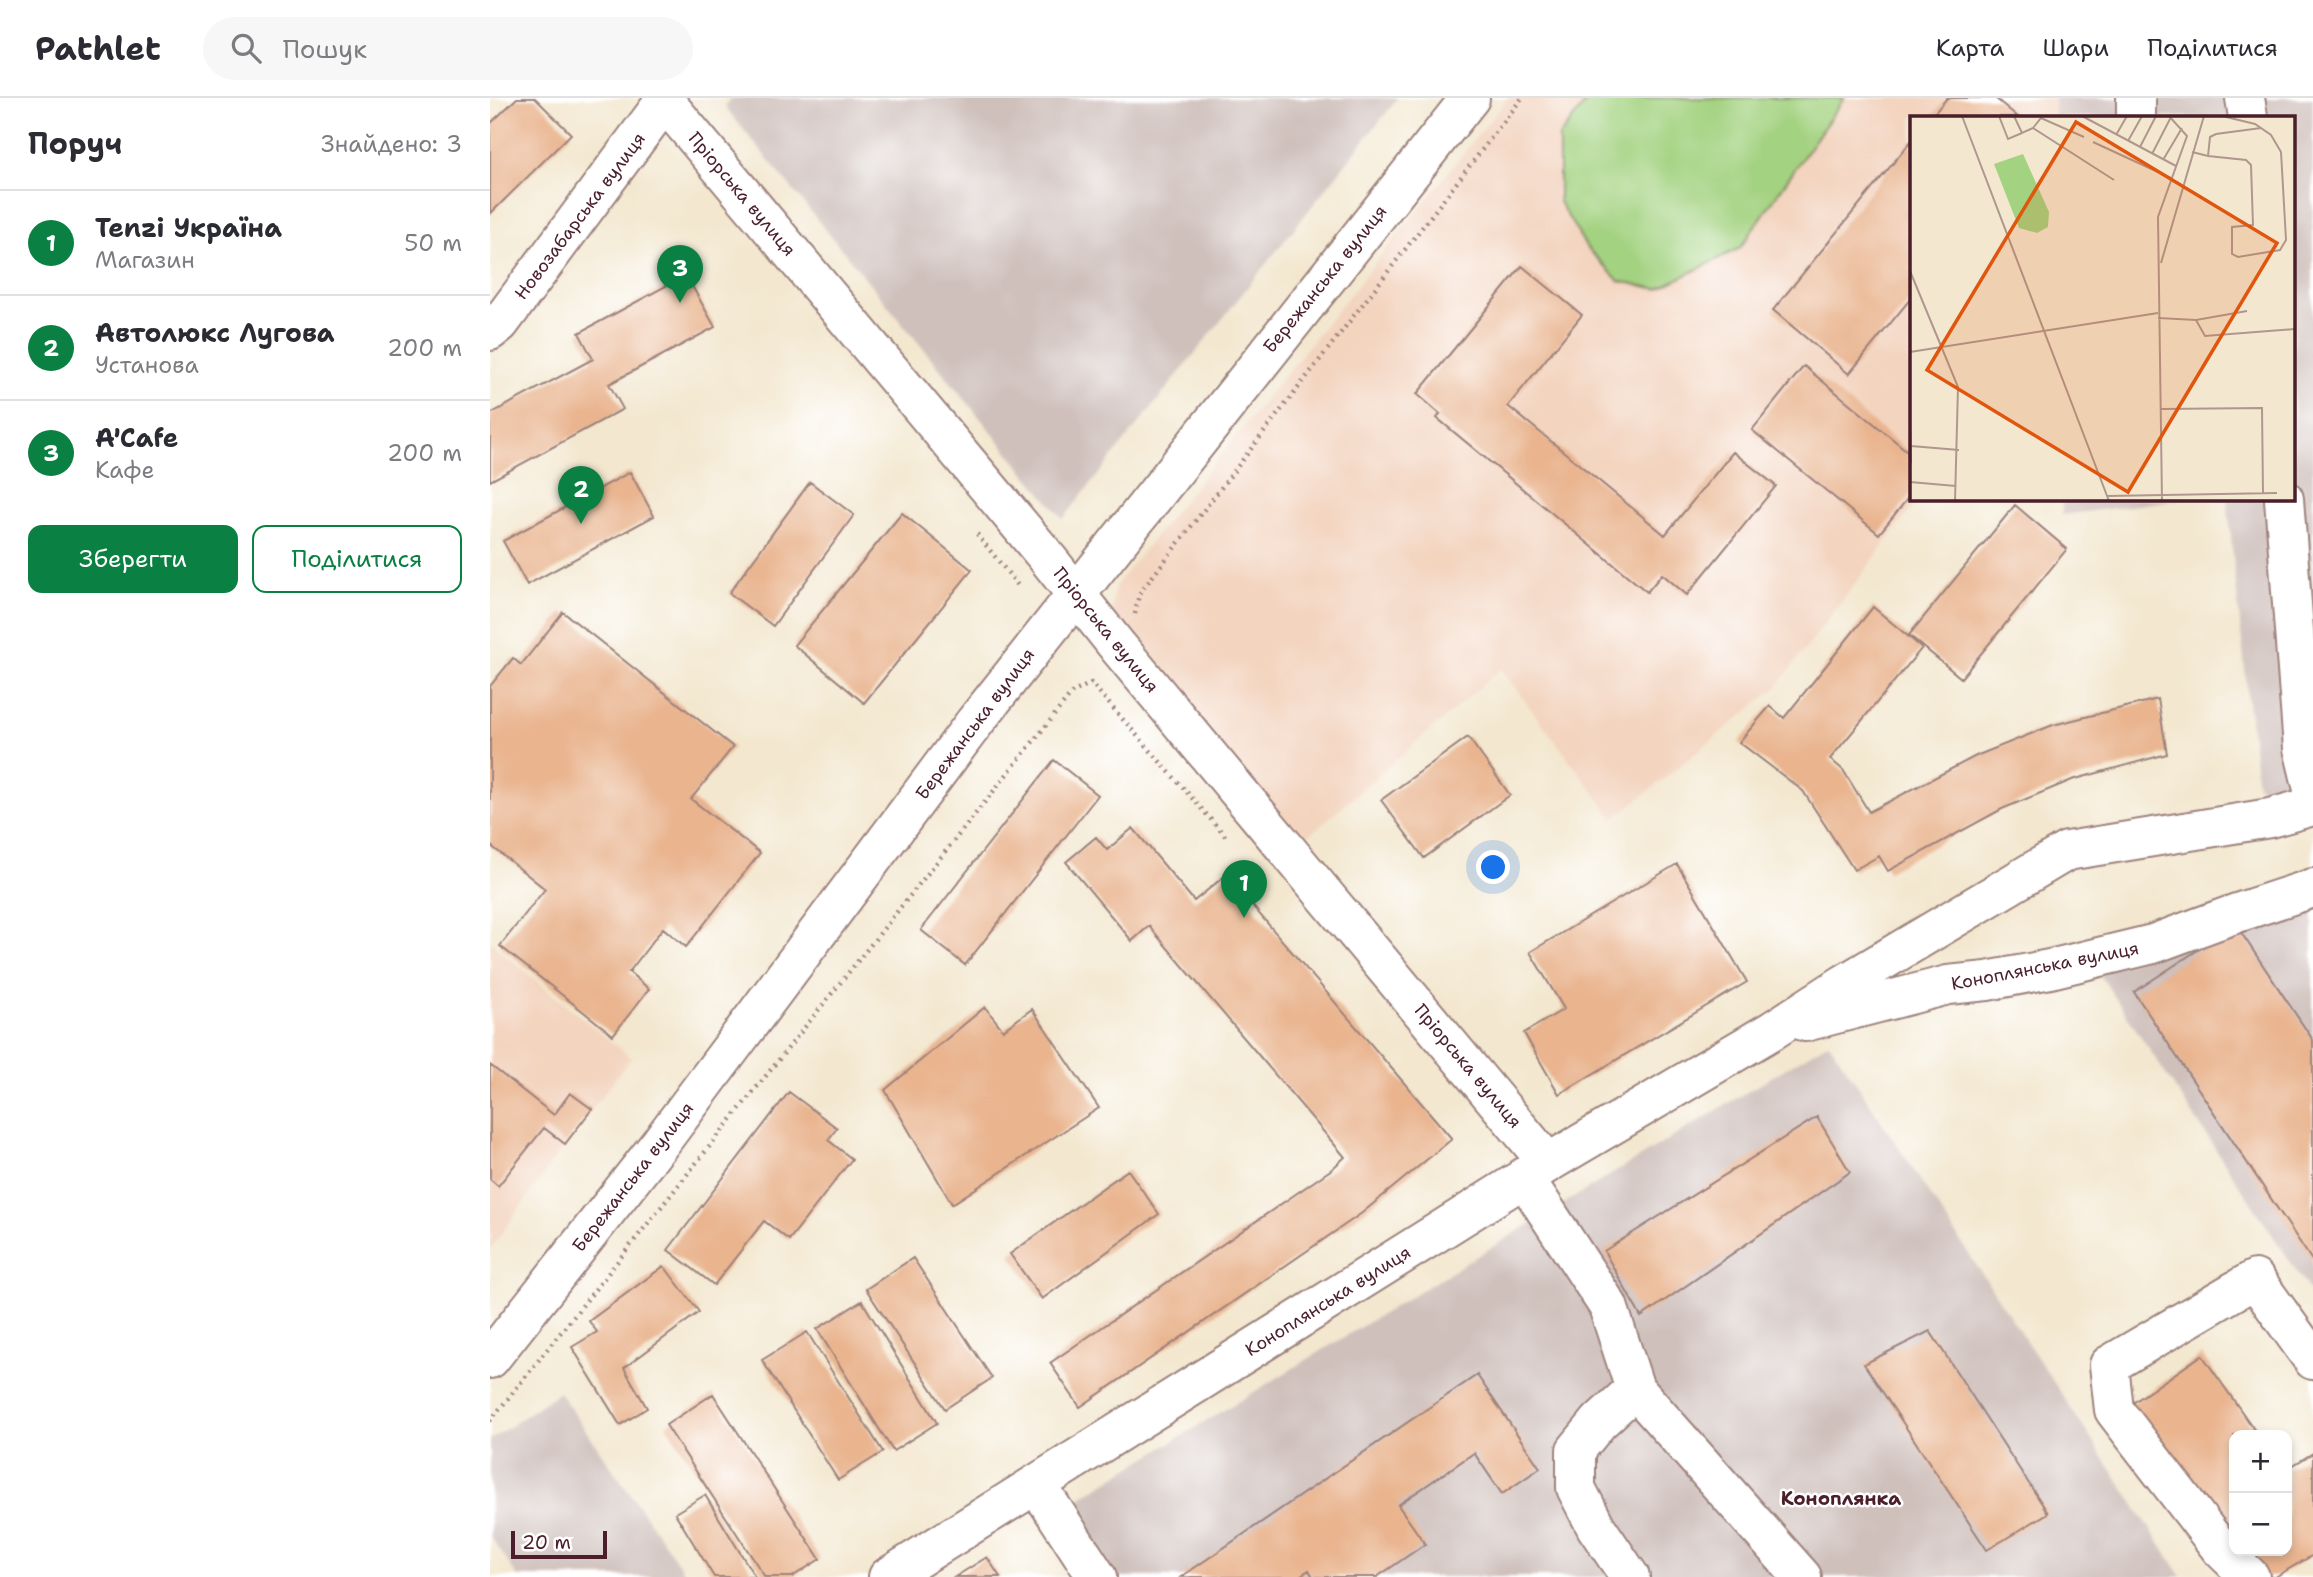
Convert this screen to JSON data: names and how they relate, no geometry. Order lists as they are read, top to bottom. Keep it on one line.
{"streets":{"street":["Пріорська вулиця","Новозабарська вулиця","Бережанська вулиця","Коноплянська вулиця"]},"crossings":[["Пріорська вулиця","Новозабарська вулиця"],["Пріорська вулиця","Бережанська вулиця"],["Пріорська вулиця","Коноплянська вулиця"]],"districts":["Коноплянка"],"scale_bar":"20 m","page":{"header":"Pathlet","search":"Пошук","nav":["Карта","Шари","Поділитися"],"heading":["Поруч","Знайдено: 3"],"list":[{"mark":"1","name":"Tenzi Україна","note":"Магазин","value":"50 m"},{"mark":"2","name":"Автолюкс Лугова","note":"Установа","value":"200 m"},{"mark":"3","name":"A'Cafe","note":"Кафе","value":"200 m"}],"pins":["3","2","1"],"buttons":["Зберегти","Поділитися"],"map_buttons":["+","−"],"scale":"20 m"}}
